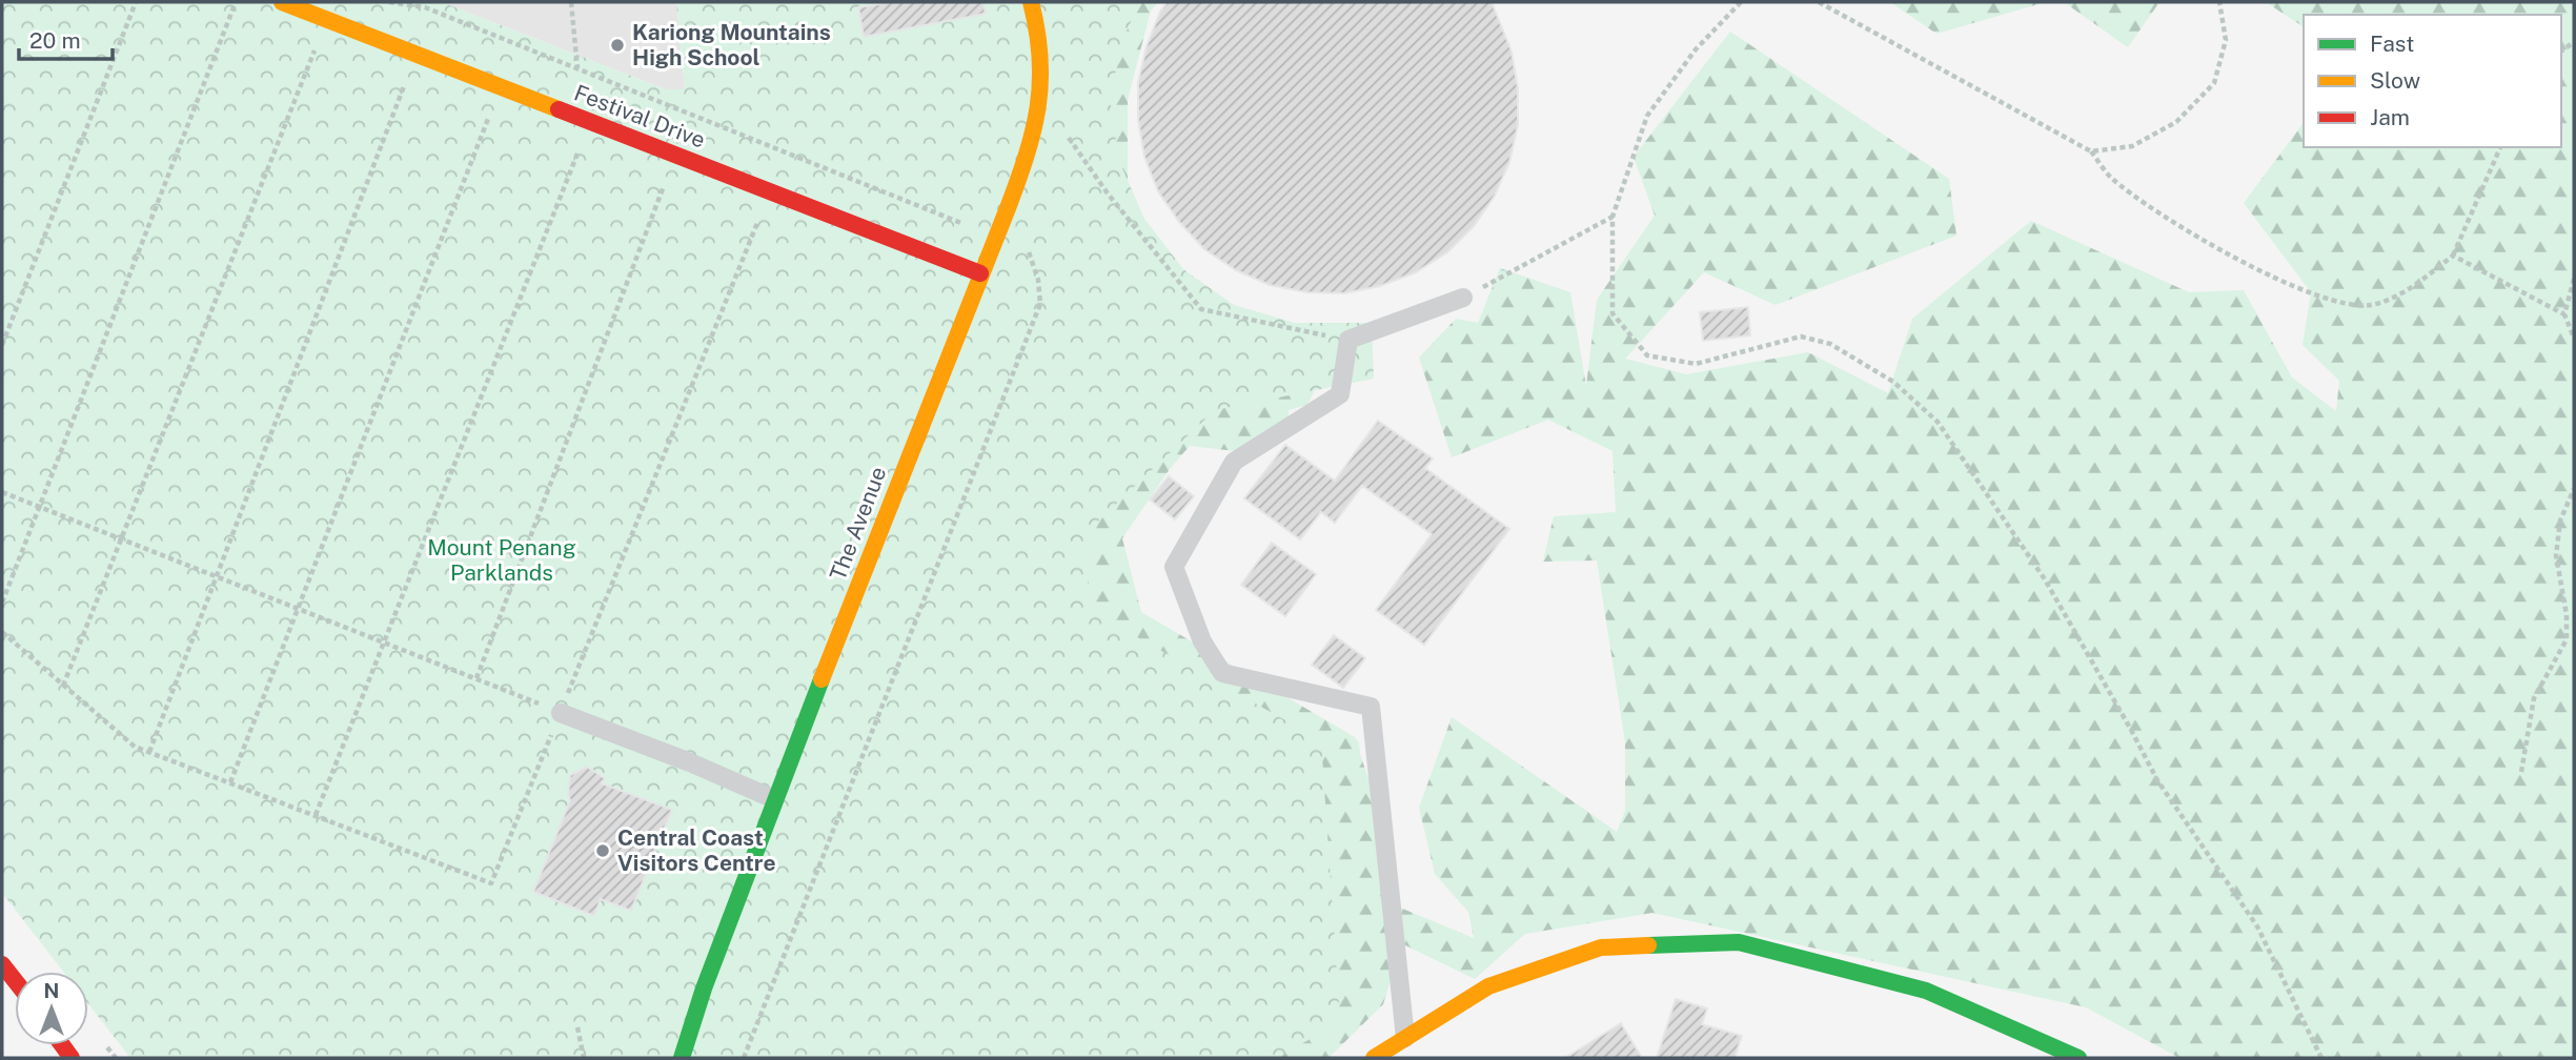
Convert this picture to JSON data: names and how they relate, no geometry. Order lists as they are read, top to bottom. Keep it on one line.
{"streets":{"main road":["Festival Drive","The Avenue"]},"crossings":[["Festival Drive","The Avenue"]],"parks":["Mount Penang Parklands"],"places":["Kariong Mountains High School","Central Coast Visitors Centre"],"legend":["Fast","Slow","Jam"],"scale_bar":"20 m","north":"top"}
